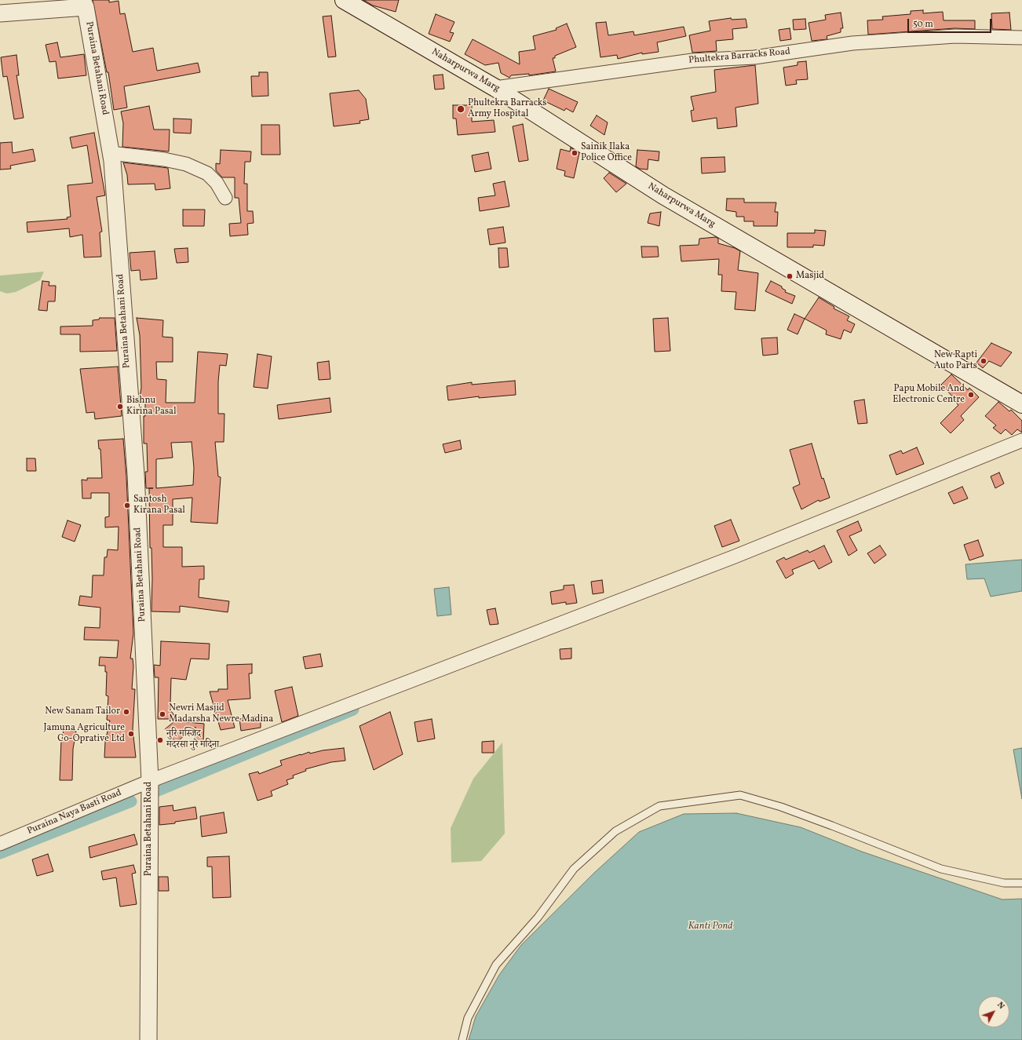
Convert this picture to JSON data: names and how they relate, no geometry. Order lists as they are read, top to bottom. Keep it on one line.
{"streets":{"main road":["Naharpurwa Marg"],"street":["Phultekra Barracks Road","Puraina Betahani Road","Puraina Naya Basti Road"]},"crossings":[["Phultekra Barracks Road","Naharpurwa Marg"],["Puraina Betahani Road","Puraina Naya Basti Road"]],"water":["Kanti Pond"],"places":["Phultekra Barracks Army Hospital","Sainik Ilaka Police Office","Masjid","New Rapti Auto Parts","Papu Mobile And Electronic Centre","Bishnu Kirina Pasal","Santosh Kirana Pasal","New Sanam Tailor","Newri Masjid Madarsha Newre Madina","Jamuna Agriculture Co-Oprative Ltd","नुरि मस्जिद मदरसा नुरे मदिना"],"scale_bar":"50 m","north":"top right"}
